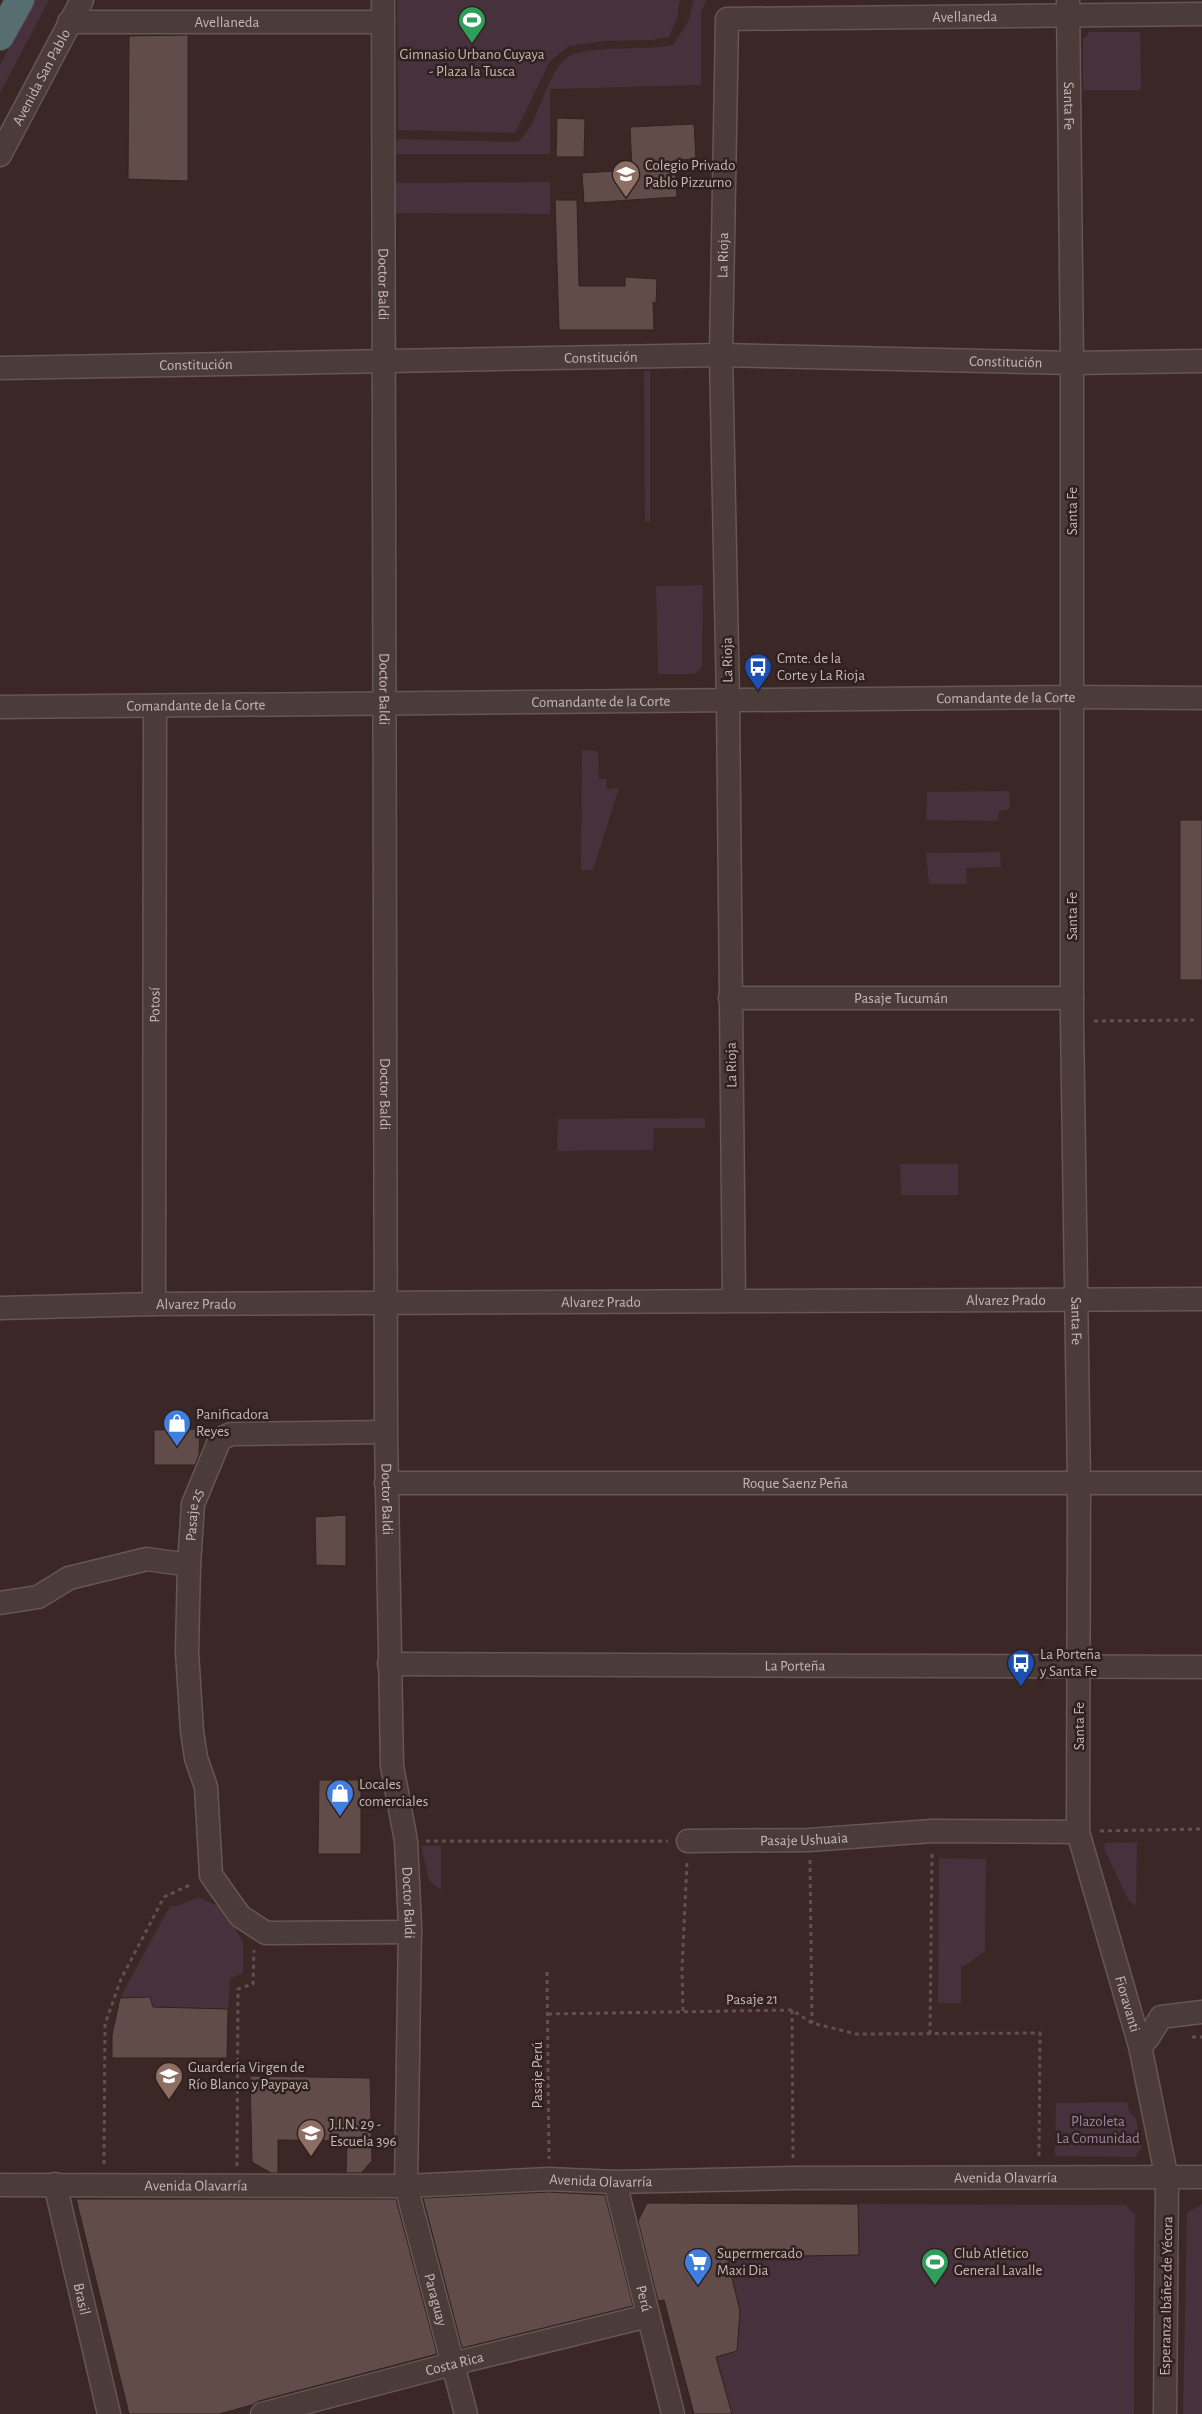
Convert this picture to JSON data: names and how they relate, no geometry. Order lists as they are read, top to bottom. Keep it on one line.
{"streets":{"street":["Avellaneda","Avenida San Pablo","Santa Fe","La Rioja","Doctor Baldi","Constitución","Comandante de la Corte","Pasaje Tucumán","Potosí","Alvarez Prado","Roque Saenz Peña","Pasaje 25","La Porteña","Pasaje Ushuaia","Fioravanti","Avenida Olavarría","Esperanza Ibáñez de Yécora","Perú","Brasil","Paraguay","Costa Rica"],"path":["Pasaje 21","Pasaje Perú"]},"crossings":[["Avellaneda","Avenida San Pablo"],["Avellaneda","Santa Fe"],["Avellaneda","La Rioja"],["Avellaneda","Doctor Baldi"],["Santa Fe","Constitución"],["Santa Fe","Comandante de la Corte"],["Santa Fe","Pasaje Tucumán"],["Santa Fe","Alvarez Prado"],["Santa Fe","Roque Saenz Peña"],["Santa Fe","La Porteña"],["Santa Fe","Pasaje Ushuaia"],["Santa Fe","Fioravanti"],["La Rioja","Constitución"],["La Rioja","Comandante de la Corte"],["La Rioja","Pasaje Tucumán"],["La Rioja","Alvarez Prado"],["Doctor Baldi","Constitución"],["Doctor Baldi","Comandante de la Corte"],["Doctor Baldi","Alvarez Prado"],["Doctor Baldi","Roque Saenz Peña"],["Doctor Baldi","Pasaje 25"],["Doctor Baldi","La Porteña"],["Doctor Baldi","Avenida Olavarría"],["Doctor Baldi","Paraguay"],["Comandante de la Corte","Potosí"],["Potosí","Alvarez Prado"],["Pasaje Ushuaia","Fioravanti"],["Pasaje 21","Pasaje Perú"],["Pasaje 21","Avenida Olavarría"],["Fioravanti","Avenida Olavarría"],["Fioravanti","Esperanza Ibáñez de Yécora"],["Pasaje Perú","Avenida Olavarría"],["Avenida Olavarría","Esperanza Ibáñez de Yécora"],["Avenida Olavarría","Perú"],["Avenida Olavarría","Brasil"],["Avenida Olavarría","Paraguay"],["Perú","Costa Rica"],["Paraguay","Costa Rica"]],"parks":["Plazoleta La Comunidad"],"places":{"sports":["Gimnasio Urbano Cuyaya - Plaza la Tusca","Club Atlético General Lavalle"],"school or university":["Colegio Privado Pablo Pizzurno","Guardería Virgen de Río Blanco y Paypaya","J.I.N. 29 - Escuela 396"],"bus stop":["Cmte. de la Corte y La Rioja","La Porteña y Santa Fe"],"shop":["Panificadora Reyes","Locales comerciales"],"supermarket":["Supermercado Maxi Dia"]}}
